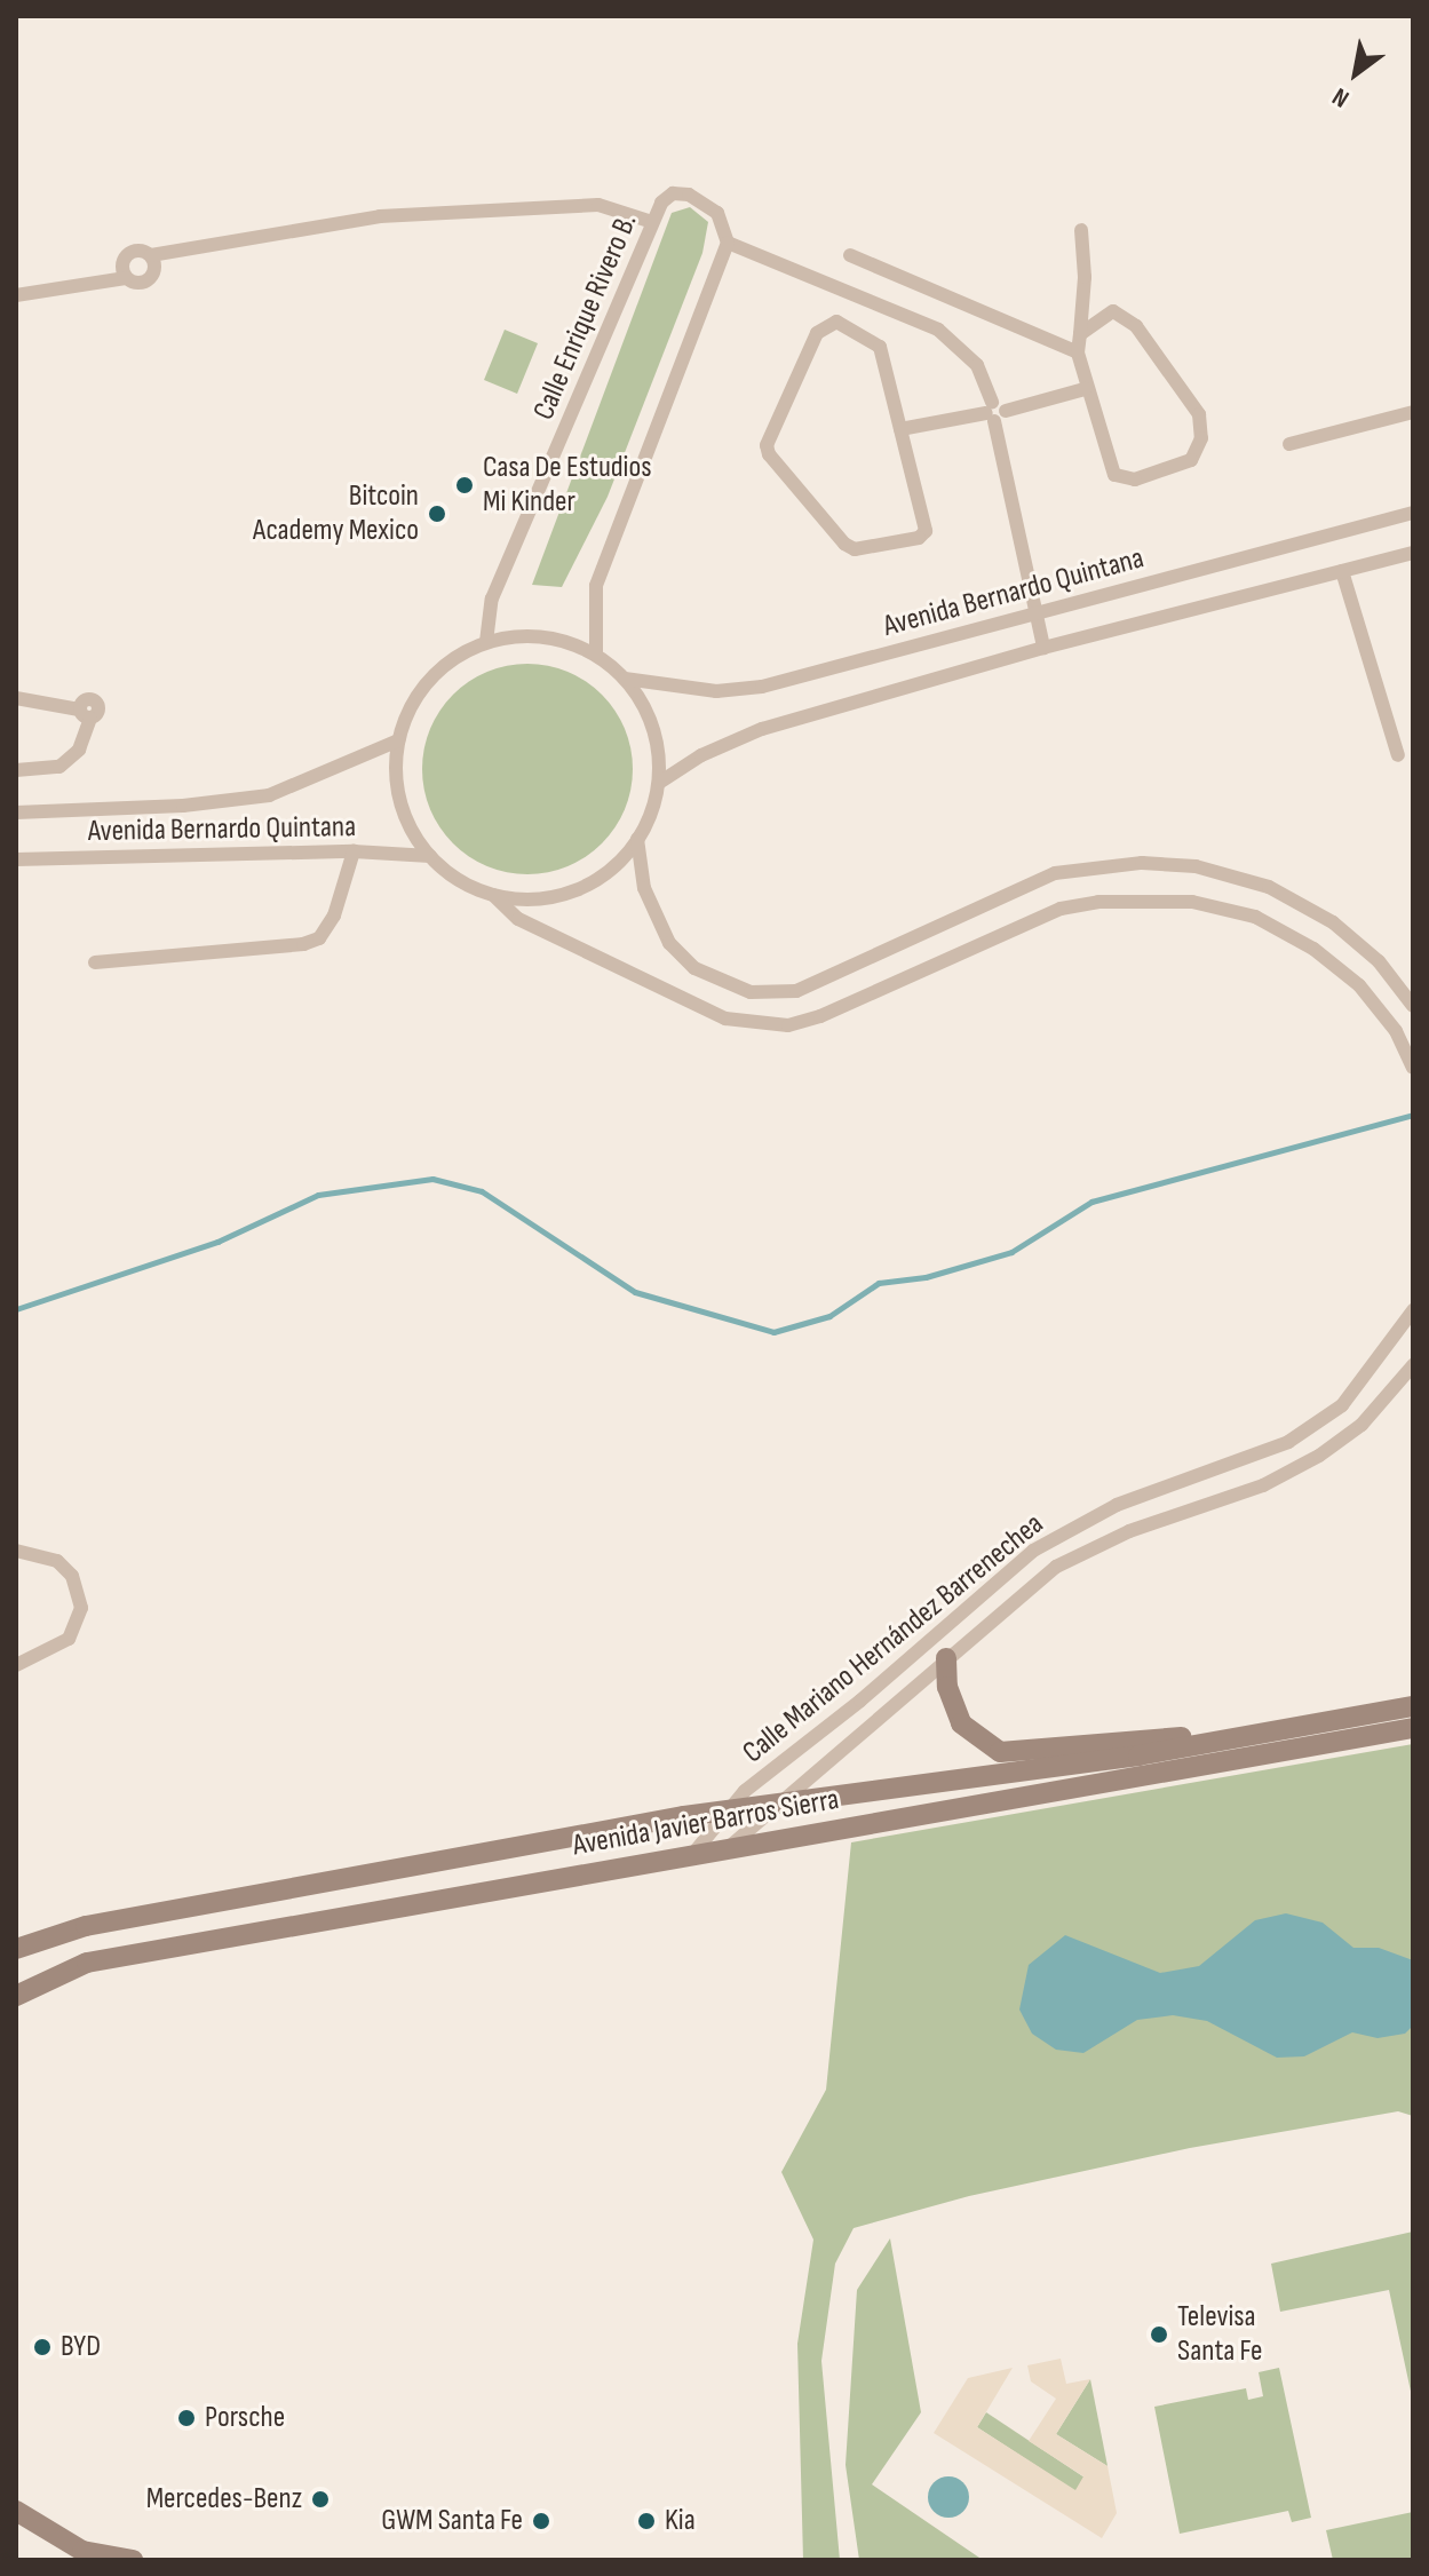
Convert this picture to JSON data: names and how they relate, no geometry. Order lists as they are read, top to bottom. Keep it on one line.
{"streets":{"street":["Calle Enrique Rivero B.","Avenida Bernardo Quintana","Calle Mariano Hernández Barrenechea","Avenida Javier Barros Sierra"]},"crossings":[["Calle Enrique Rivero B.","Avenida Bernardo Quintana"],["Calle Mariano Hernández Barrenechea","Avenida Javier Barros Sierra"]],"places":["Casa De Estudios Mi Kinder","Bitcoin Academy Mexico","Televisa Santa Fe","BYD","Porsche","Mercedes-Benz","GWM Santa Fe","Kia"],"north":"bottom left"}
